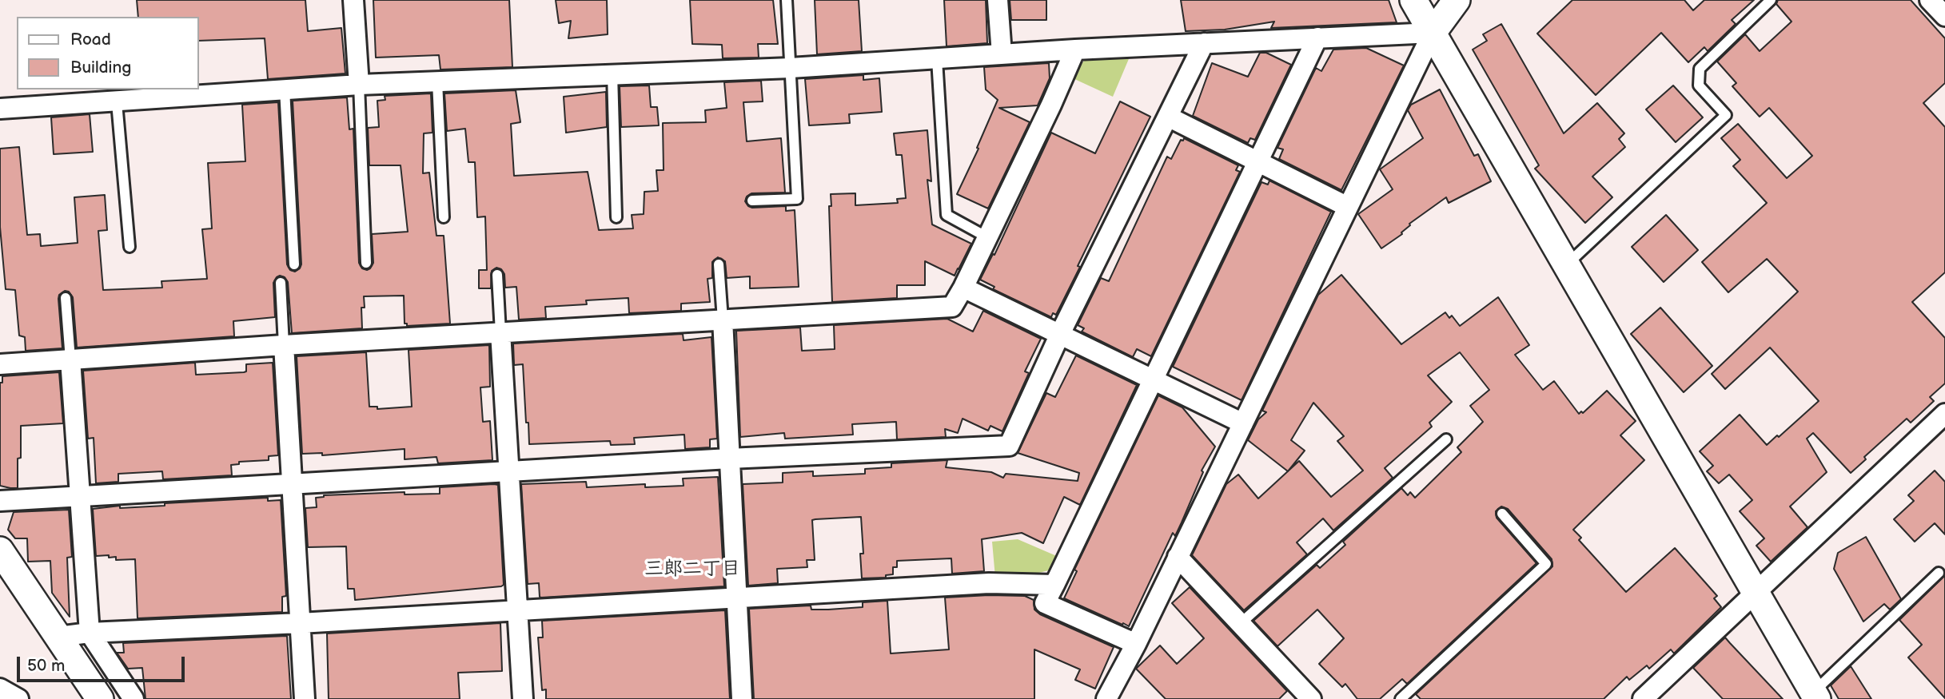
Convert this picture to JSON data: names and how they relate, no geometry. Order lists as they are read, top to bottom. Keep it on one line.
{"districts":["三郎二丁目"],"legend":["Road","Building"],"scale_bar":"50 m"}
